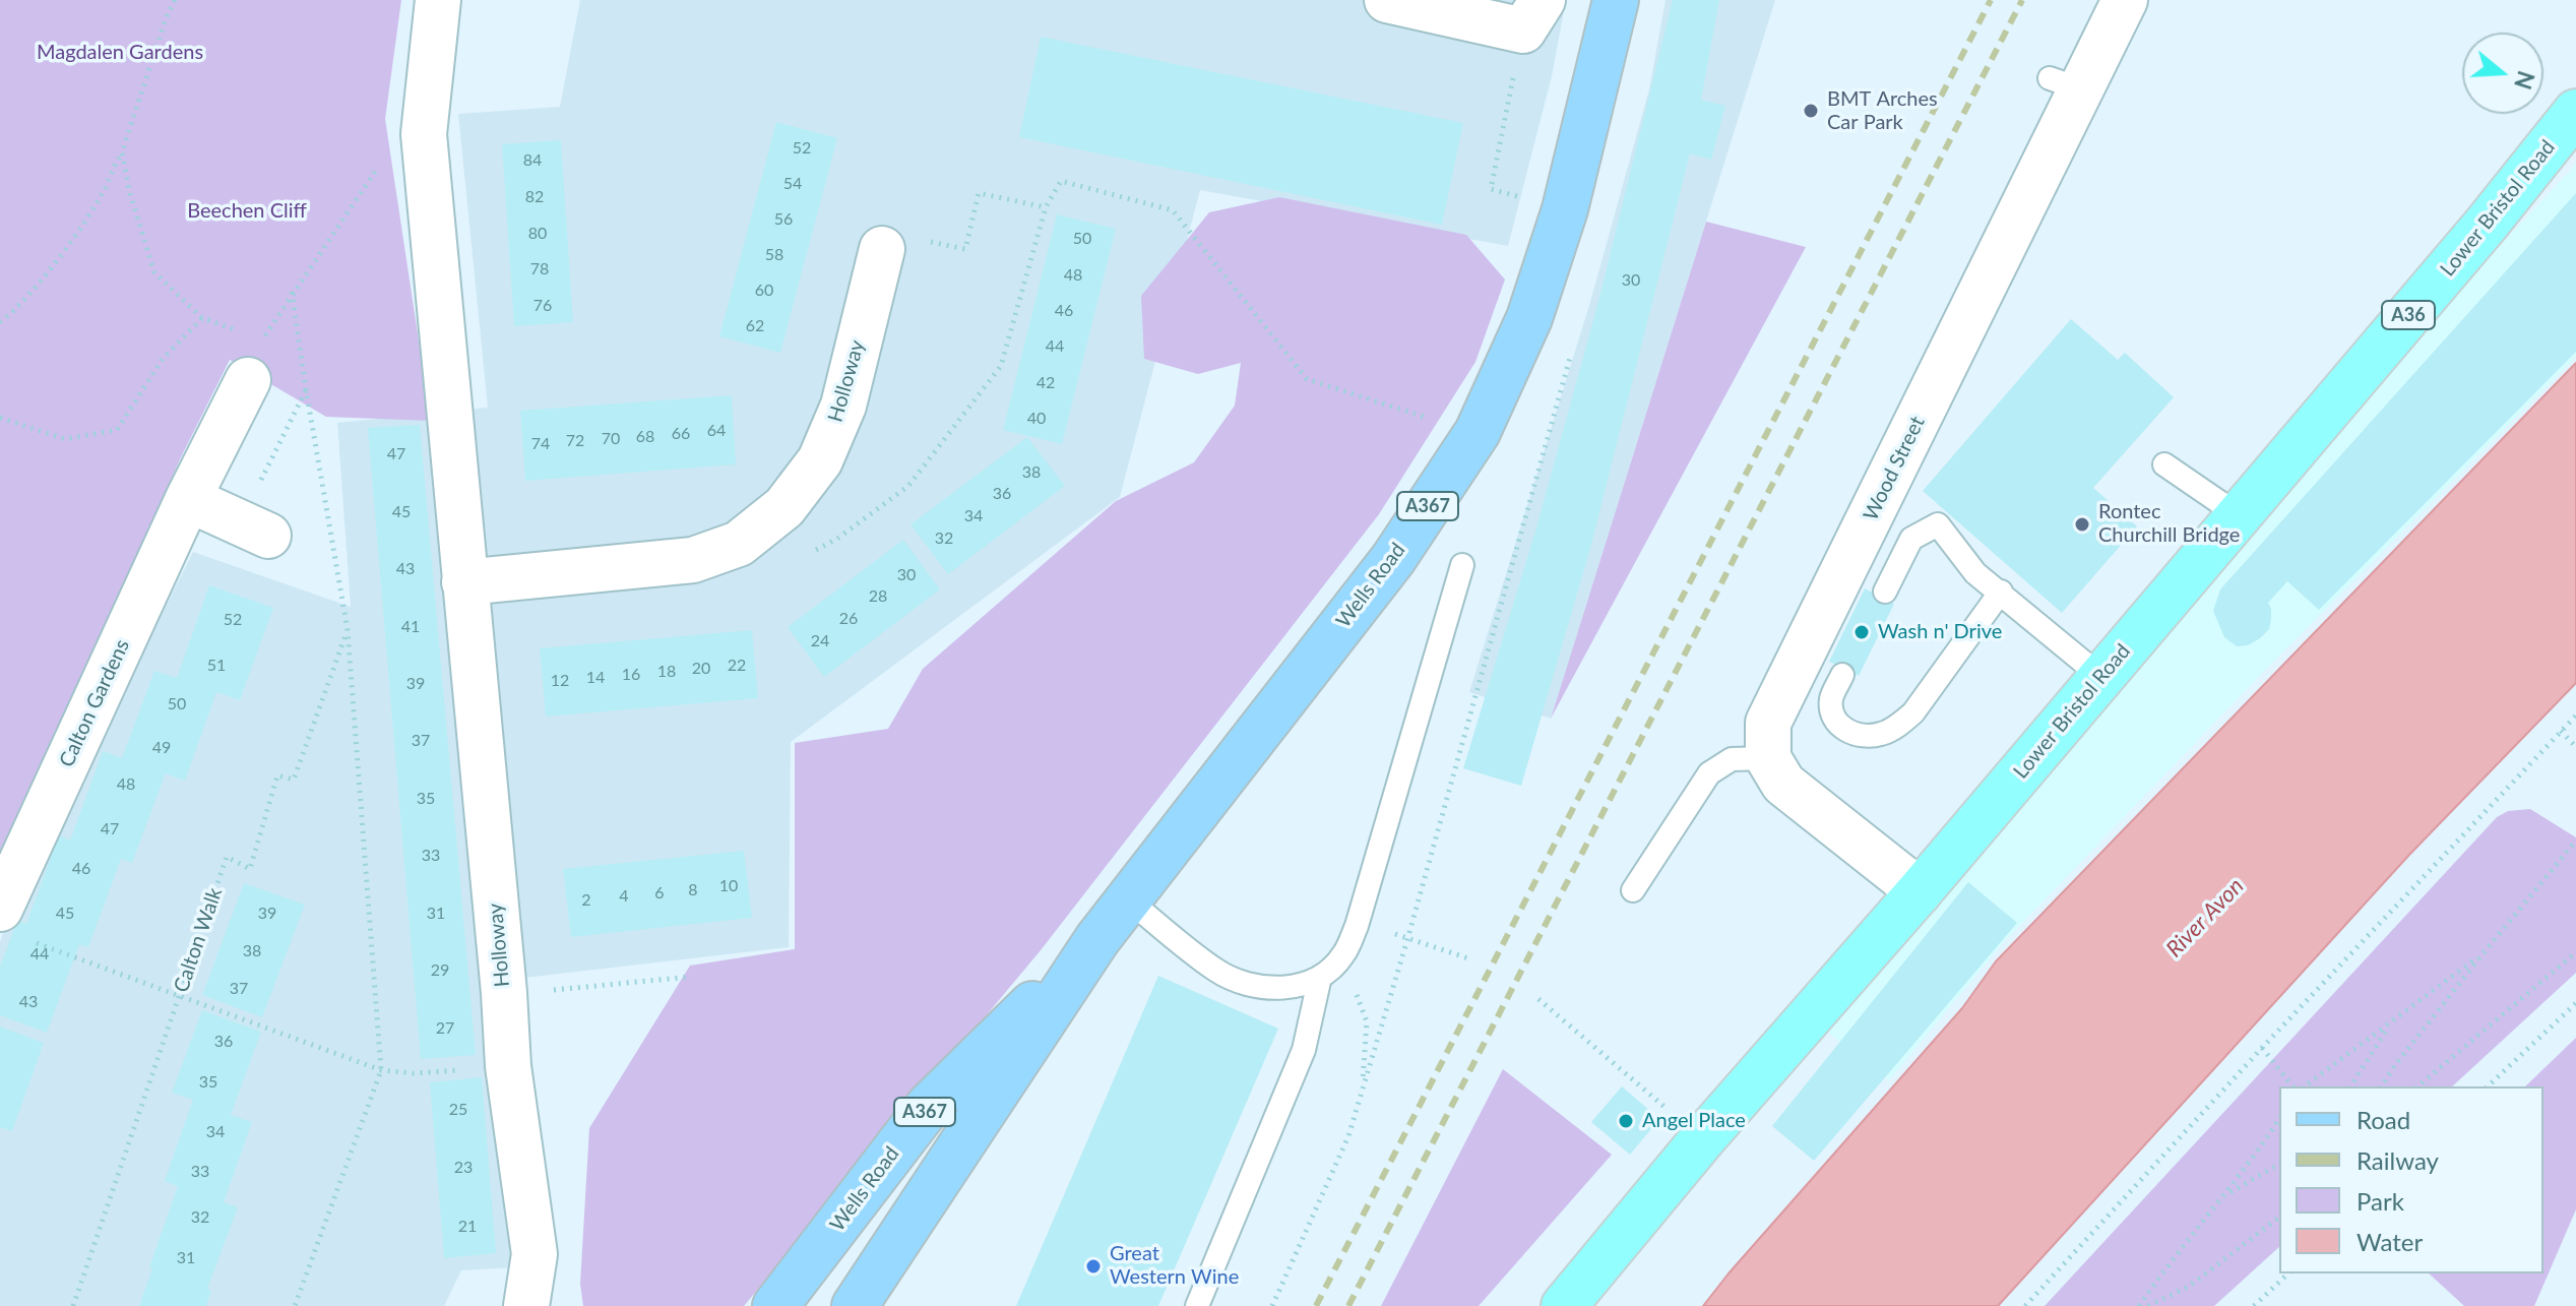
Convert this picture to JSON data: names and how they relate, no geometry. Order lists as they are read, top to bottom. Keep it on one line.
{"streets":{"highway":["Lower Bristol Road","A36"],"main road":["A367","Wells Road"],"street":["Holloway","Wood Street","Calton Gardens"],"path":["Calton Walk"]},"crossings":[["Holloway","Calton Walk"]],"water":["River Avon"],"parks":["Magdalen Gardens","Beechen Cliff"],"places":["BMT Arches Car Park","Rontec Churchill Bridge","Wash n' Drive","Angel Place","Great Western Wine"],"house_numbers":["52","84","54","82","56","80","50","58","78","48","30","60","76","46","62","44","42","40","64","66","68","70","72","74","47","38","36","45","34","32","43","30","28","26","52","41","24","51","22","20","18","16","14","12","39","50","37","49","48","35","47","33","46","10","8","6","4","2","45","39","31","38","44","29","37","43","27","36","35","25","34","23","33","32","21","31"],"legend":["Road","Railway","Park","Water"],"north":"right"}
